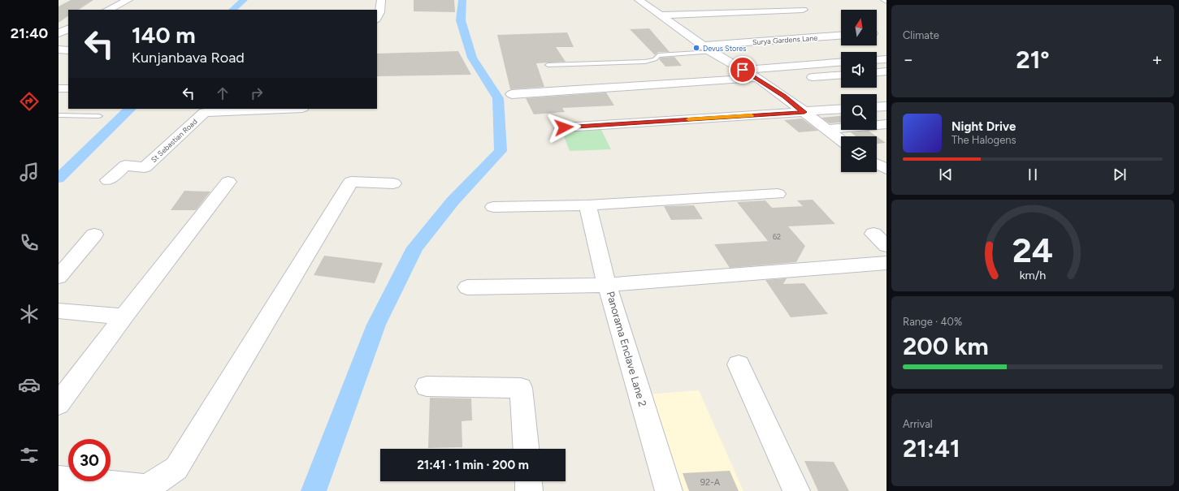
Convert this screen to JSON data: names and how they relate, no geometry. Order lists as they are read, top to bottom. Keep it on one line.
{"streets":{"street":["Surya Gardens Lane","St Sebastian Road","Panorama Enclave Lane 2"]},"places":["Devus Stores"],"house_numbers":["62","92-A"],"north":"top","page":{"tabs":"21:40","tile":["Climate",["Range · 40%","200 km"],["Arrival","21:41"]],"turn":["140 m","Kunjanbava Road"],"heat":["−","21°","+"],"song":["Night Drive","The Halogens"],"limit":"30","trip":"21:41 · 1 min · 200 m","gauge":["24","km/h"]}}
